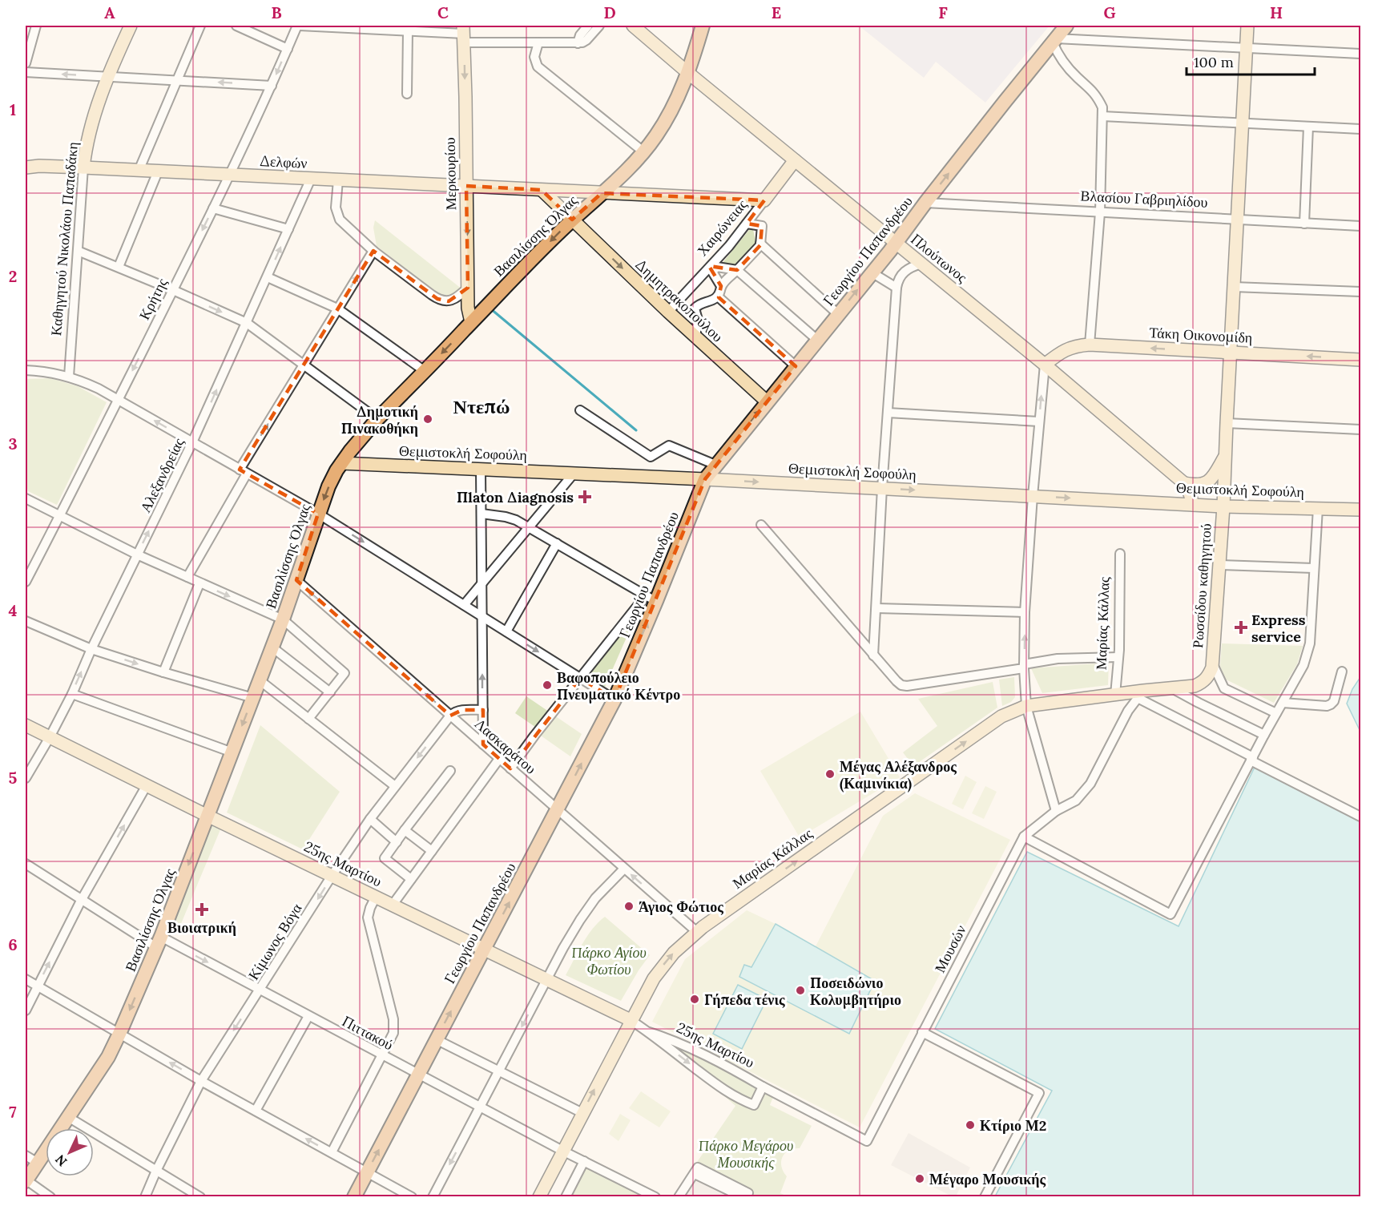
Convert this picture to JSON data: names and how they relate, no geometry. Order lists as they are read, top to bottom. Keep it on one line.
{"streets":{"main road":["Δελφών","Μερκουρίου","Χαιρώνειας","Βασιλίσσης Όλγας","Καθηγητού Νικολάου Παπαδάκη","Γεωργίου Παπανδρέου","Πλούτωνος","Δημητρακοπούλου","Τάκη Οικονομίδη","Θεμιστοκλή Σοφούλη","Ρωσσίδου καθηγητού","Μαρίας Κάλλας","25ης Μαρτίου"],"street":["Βλασίου Γαβριηλίδου","Κρήτης","Αλεξανδρείας","Λασκαράτου","Κίμωνος Βόγα","Μουσών","Πιττακού"]},"crossings":[["Δελφών","Μερκουρίου"],["Δελφών","Βασιλίσσης Όλγας"],["Δελφών","Καθηγητού Νικολάου Παπαδάκη"],["Δελφών","Κρήτης"],["Δελφών","Αλεξανδρείας"],["Μερκουρίου","Βασιλίσσης Όλγας"],["Βλασίου Γαβριηλίδου","Γεωργίου Παπανδρέου"],["Χαιρώνειας","Πλούτωνος"],["Χαιρώνειας","Δημητρακοπούλου"],["Βασιλίσσης Όλγας","Πλούτωνος"],["Βασιλίσσης Όλγας","Δημητρακοπούλου"],["Βασιλίσσης Όλγας","Θεμιστοκλή Σοφούλη"],["Βασιλίσσης Όλγας","Λασκαράτου"],["Βασιλίσσης Όλγας","25ης Μαρτίου"],["Βασιλίσσης Όλγας","Πιττακού"],["Γεωργίου Παπανδρέου","Πλούτωνος"],["Γεωργίου Παπανδρέου","Δημητρακοπούλου"],["Γεωργίου Παπανδρέου","Θεμιστοκλή Σοφούλη"],["Γεωργίου Παπανδρέου","Λασκαράτου"],["Γεωργίου Παπανδρέου","25ης Μαρτίου"],["Γεωργίου Παπανδρέου","Πιττακού"],["Πλούτωνος","Τάκη Οικονομίδη"],["Πλούτωνος","Θεμιστοκλή Σοφούλη"],["Θεμιστοκλή Σοφούλη","Ρωσσίδου καθηγητού"],["Αλεξανδρείας","25ης Μαρτίου"],["Ρωσσίδου καθηγητού","Μαρίας Κάλλας"],["Μαρίας Κάλλας","Λασκαράτου"],["Μαρίας Κάλλας","25ης Μαρτίου"],["Μαρίας Κάλλας","Μουσών"],["Μαρίας Κάλλας","Πιττακού"],["Λασκαράτου","Κίμωνος Βόγα"],["25ης Μαρτίου","Κίμωνος Βόγα"],["25ης Μαρτίου","Μουσών"],["Κίμωνος Βόγα","Πιττακού"]],"one_way":["Μερκουρίου","Βασιλίσσης Όλγας","Γεωργίου Παπανδρέου","Δημητρακοπούλου","Τάκη Οικονομίδη","Θεμιστοκλή Σοφούλη"],"districts":["Ντεπώ"],"parks":["Πάρκο Αγίου Φωτίου","Πάρκο Μεγάρου Μουσικής"],"places":{"other":["Δημοτική Πινακοθήκη","Βαφοπούλειο Πνευματικό Κέντρο","Μέγας Αλέξανδρος (Καμινίκια)","Άγιος Φώτιος","Ποσειδώνιο Κολυμβητήριο","Γήπεδα τένις","Κτίριο Μ2","Μέγαρο Μουσικής"],"health":["Πlaton Δiagnosis","Express service","Βιοιατρική"]},"scale_bar":"100 m","north":"bottom left","grid":{"columns":["A","B","C","D","E","F","G","H"],"rows":["1","2","3","4","5","6","7"]}}
